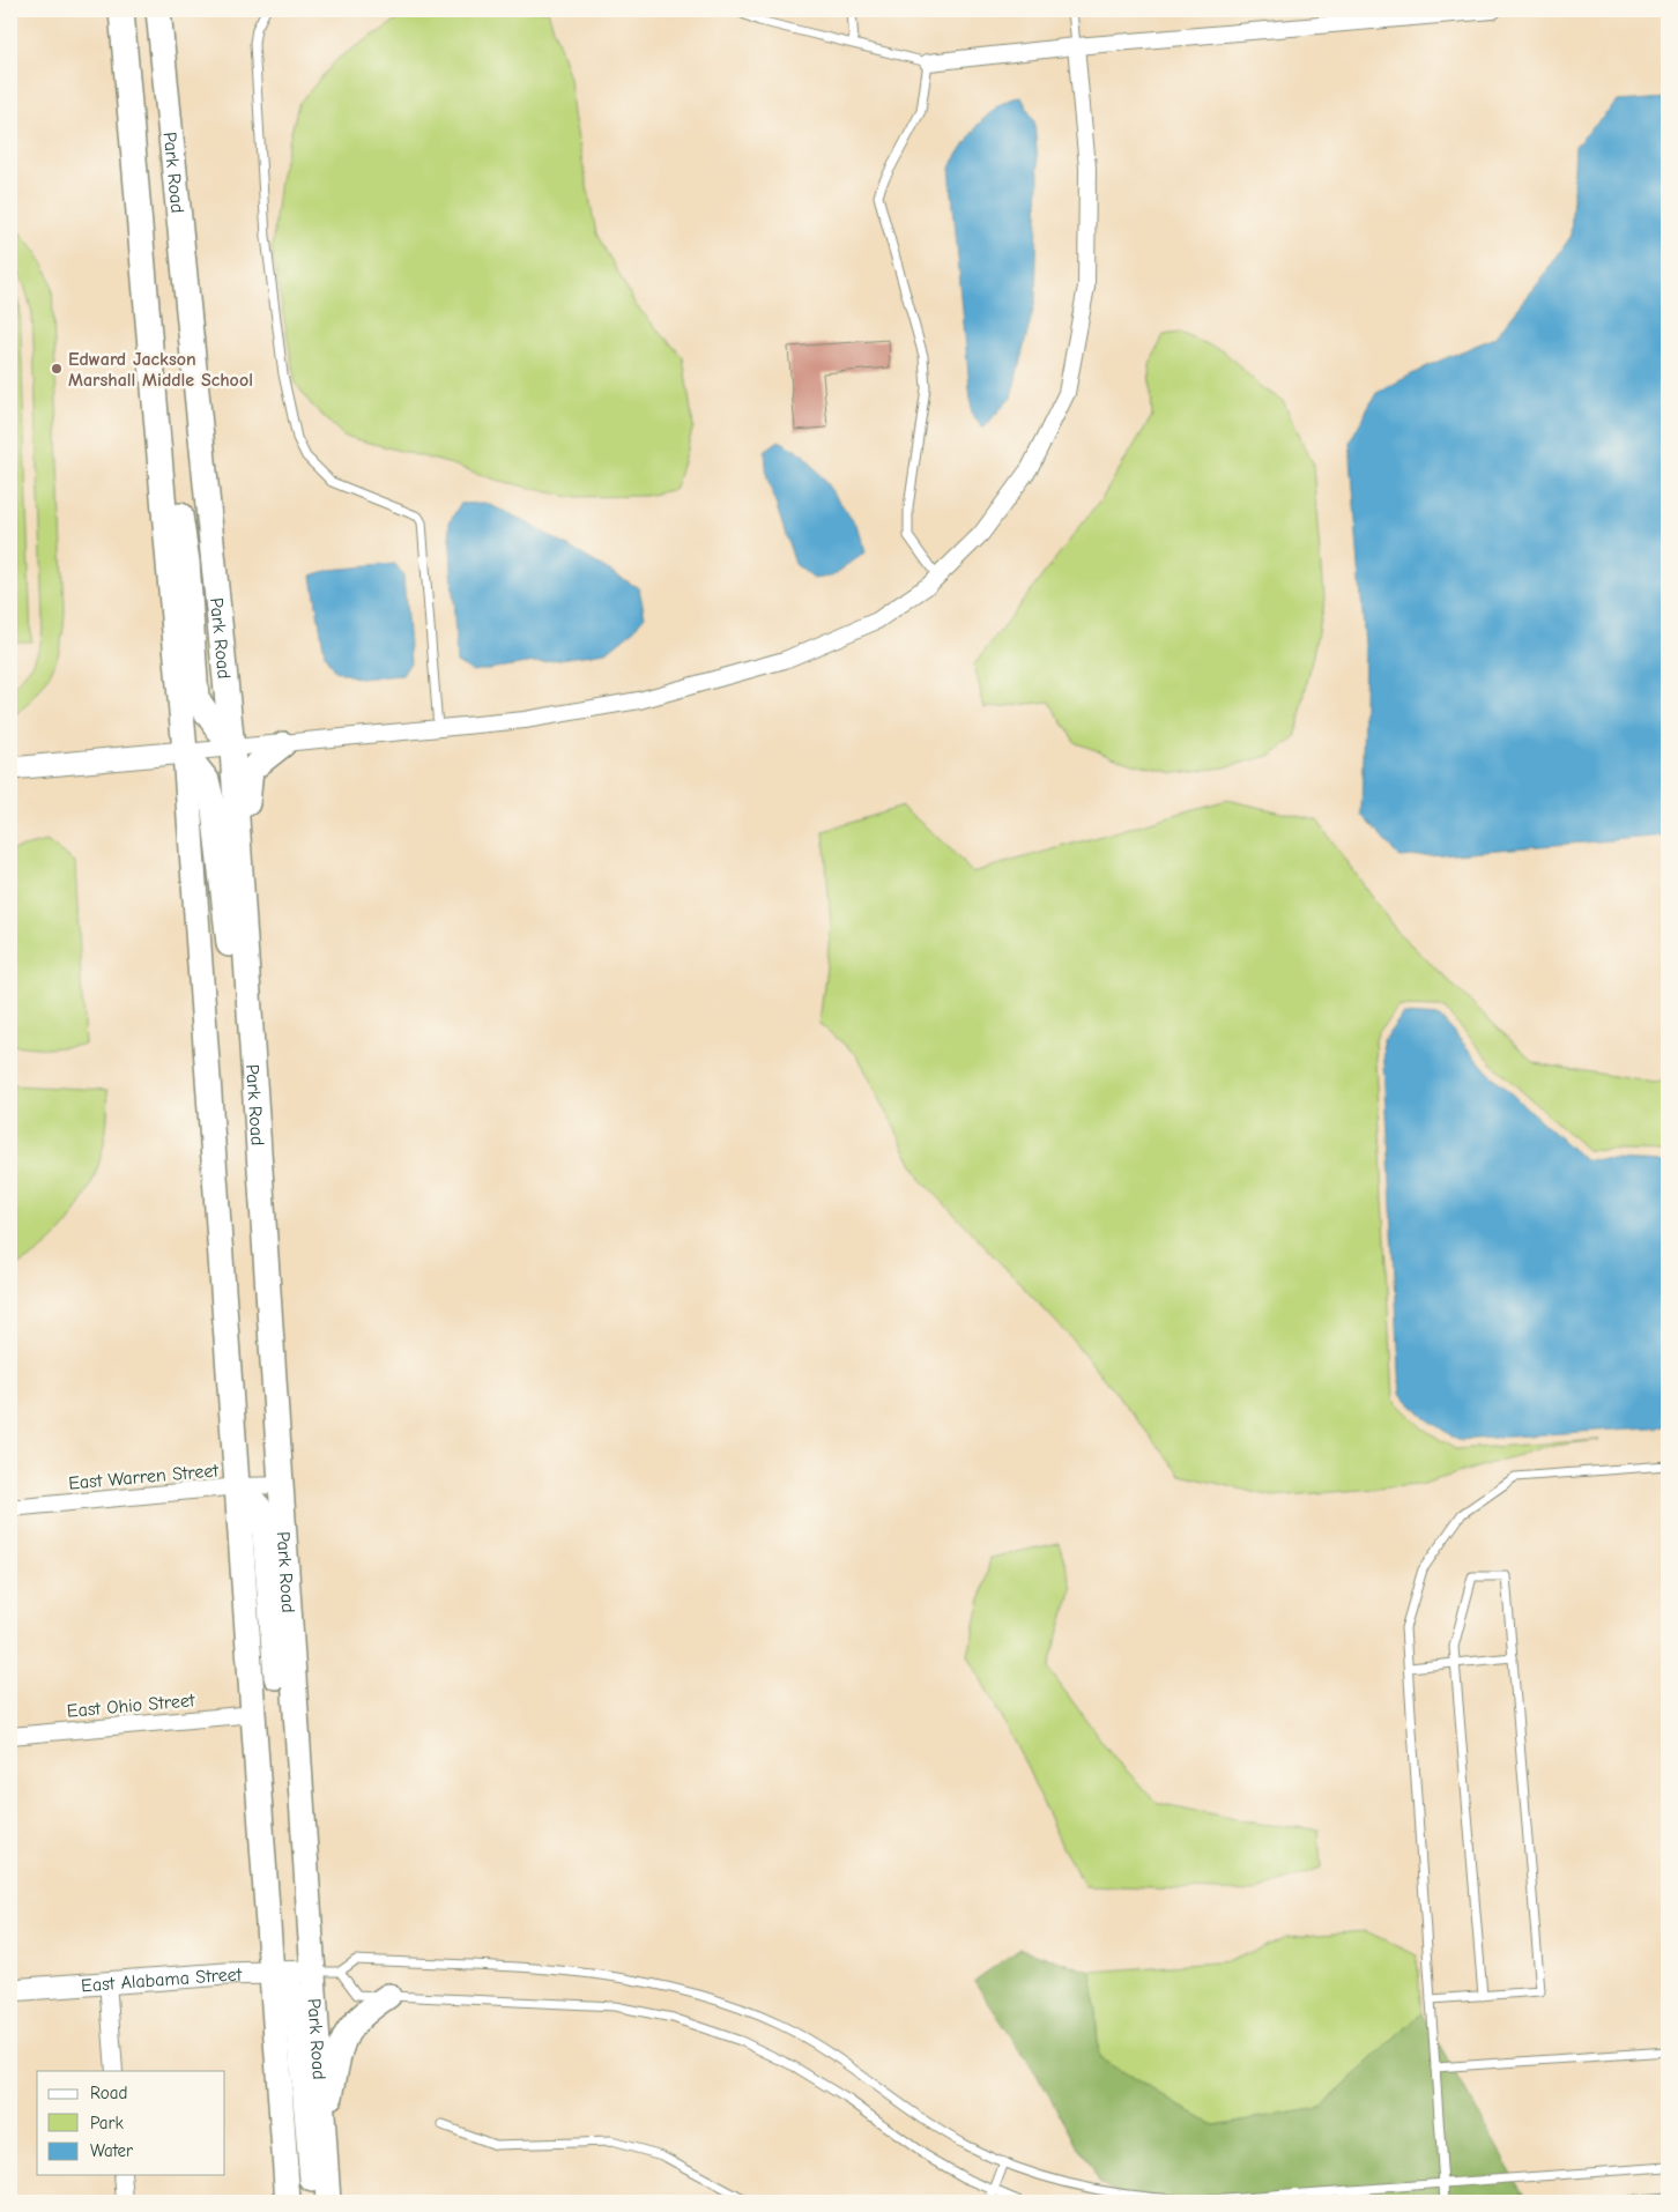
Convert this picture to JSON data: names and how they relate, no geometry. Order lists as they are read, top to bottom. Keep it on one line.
{"streets":{"main road":["Park Road"],"street":["East Warren Street","East Ohio Street","East Alabama Street"]},"crossings":[["Park Road","East Warren Street"],["Park Road","East Ohio Street"],["Park Road","East Alabama Street"]],"places":["Edward Jackson Marshall Middle School"],"legend":["Road","Park","Water"]}
